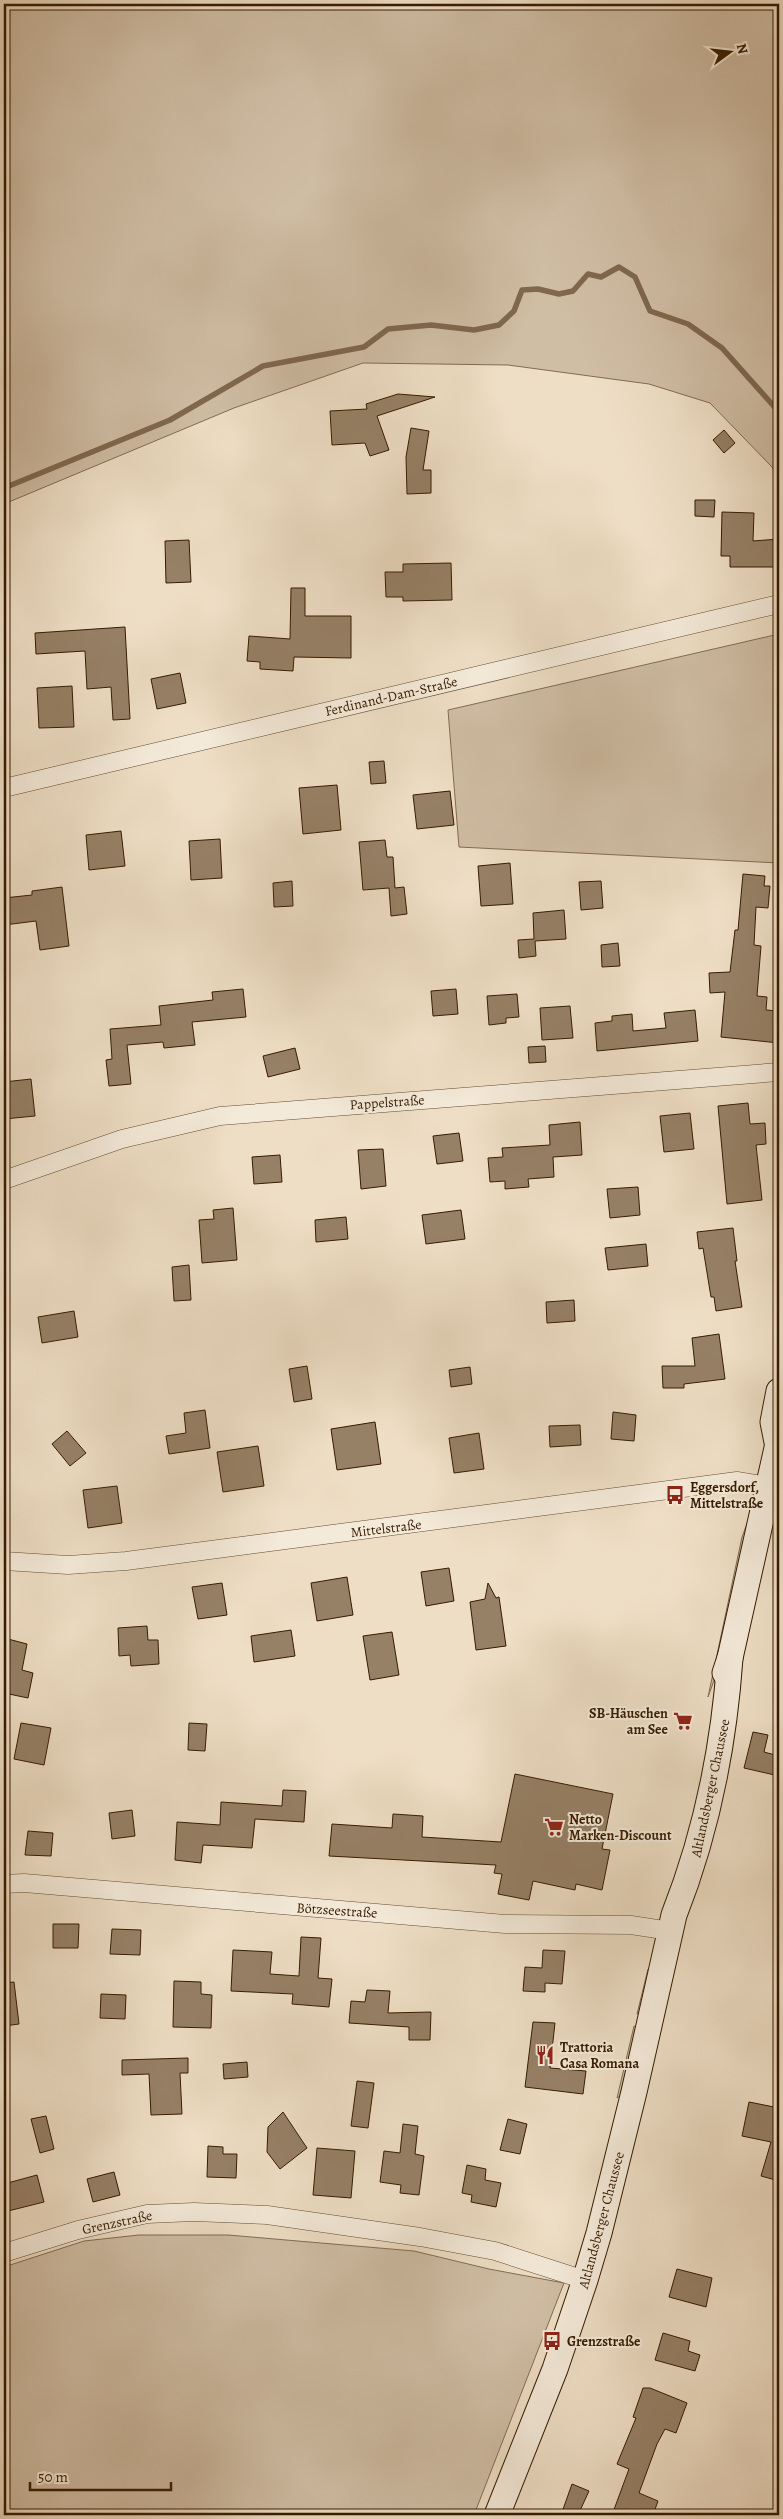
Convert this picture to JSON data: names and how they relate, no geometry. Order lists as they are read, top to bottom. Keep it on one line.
{"streets":{"main road":["Altlandsberger Chaussee"],"street":["Ferdinand-Dam-Straße","Pappelstraße","Mittelstraße","Bötzseestraße","Grenzstraße"]},"crossings":[["Mittelstraße","Altlandsberger Chaussee"],["Altlandsberger Chaussee","Bötzseestraße"],["Altlandsberger Chaussee","Grenzstraße"]],"places":{"bus stop":["Eggersdorf, Mittelstraße","Grenzstraße"],"supermarket":["SB-Häuschen am See","Netto Marken-Discount"],"restaurant":["Trattoria Casa Romana"]},"scale_bar":"50 m","north":"right"}
